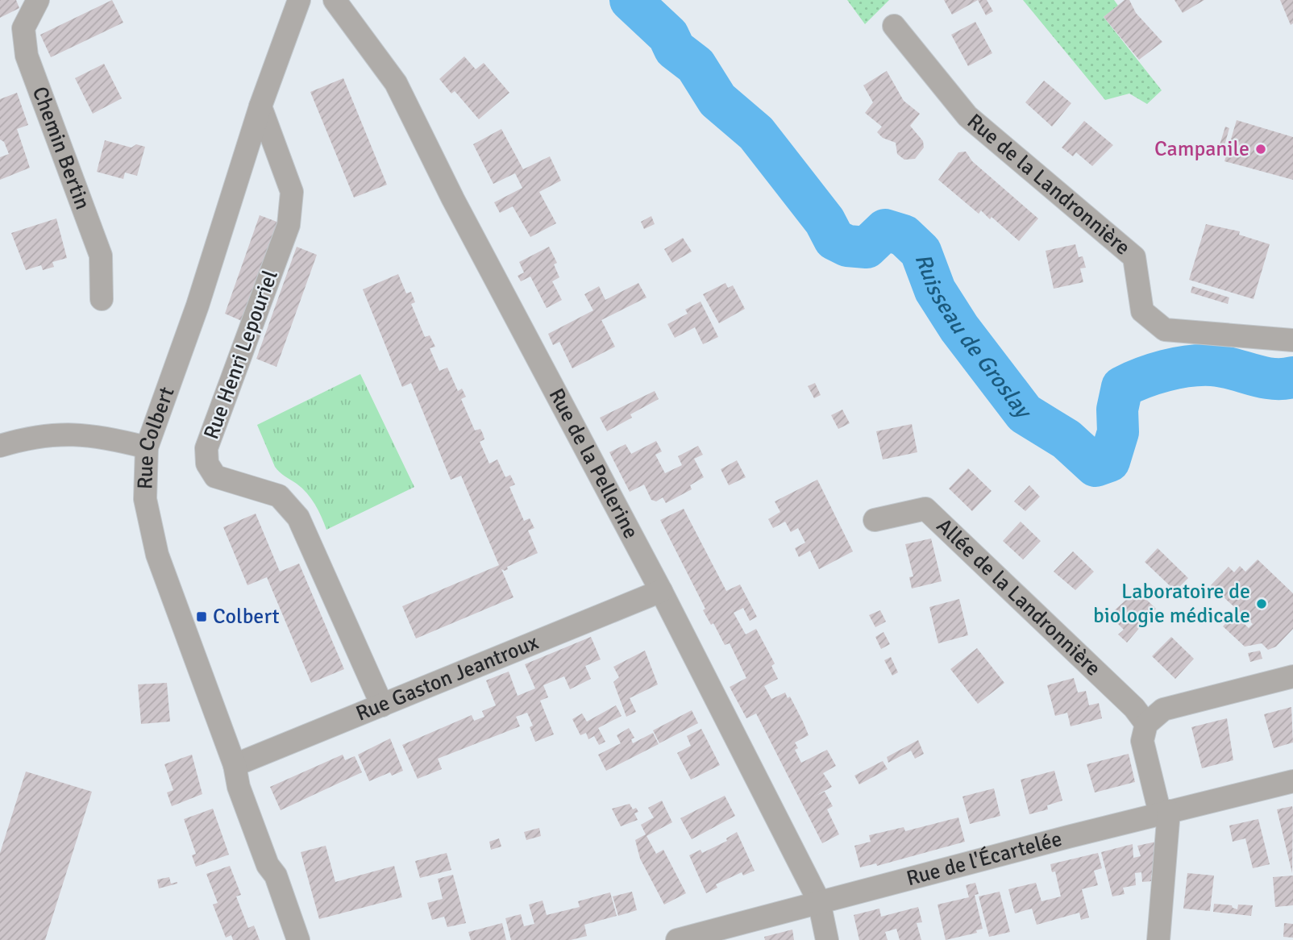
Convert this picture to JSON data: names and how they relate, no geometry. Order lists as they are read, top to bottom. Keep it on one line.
{"streets":{"street":["Chemin Bertin","Rue de la Landronnière","Rue Henri Lepouriel","Rue Colbert","Rue de la Pellerine","Allée de la Landronnière","Rue Gaston Jeantroux","Rue de l'Écartelée"]},"crossings":[["Rue Henri Lepouriel","Rue Colbert"],["Rue Henri Lepouriel","Rue Gaston Jeantroux"],["Rue Colbert","Rue Gaston Jeantroux"],["Rue de la Pellerine","Rue Gaston Jeantroux"],["Rue de la Pellerine","Rue de l'Écartelée"]],"water":["Ruisseau de Groslay"],"places":{"other":["Campanile","Laboratoire de biologie médicale"],"transit":["Colbert"]}}
